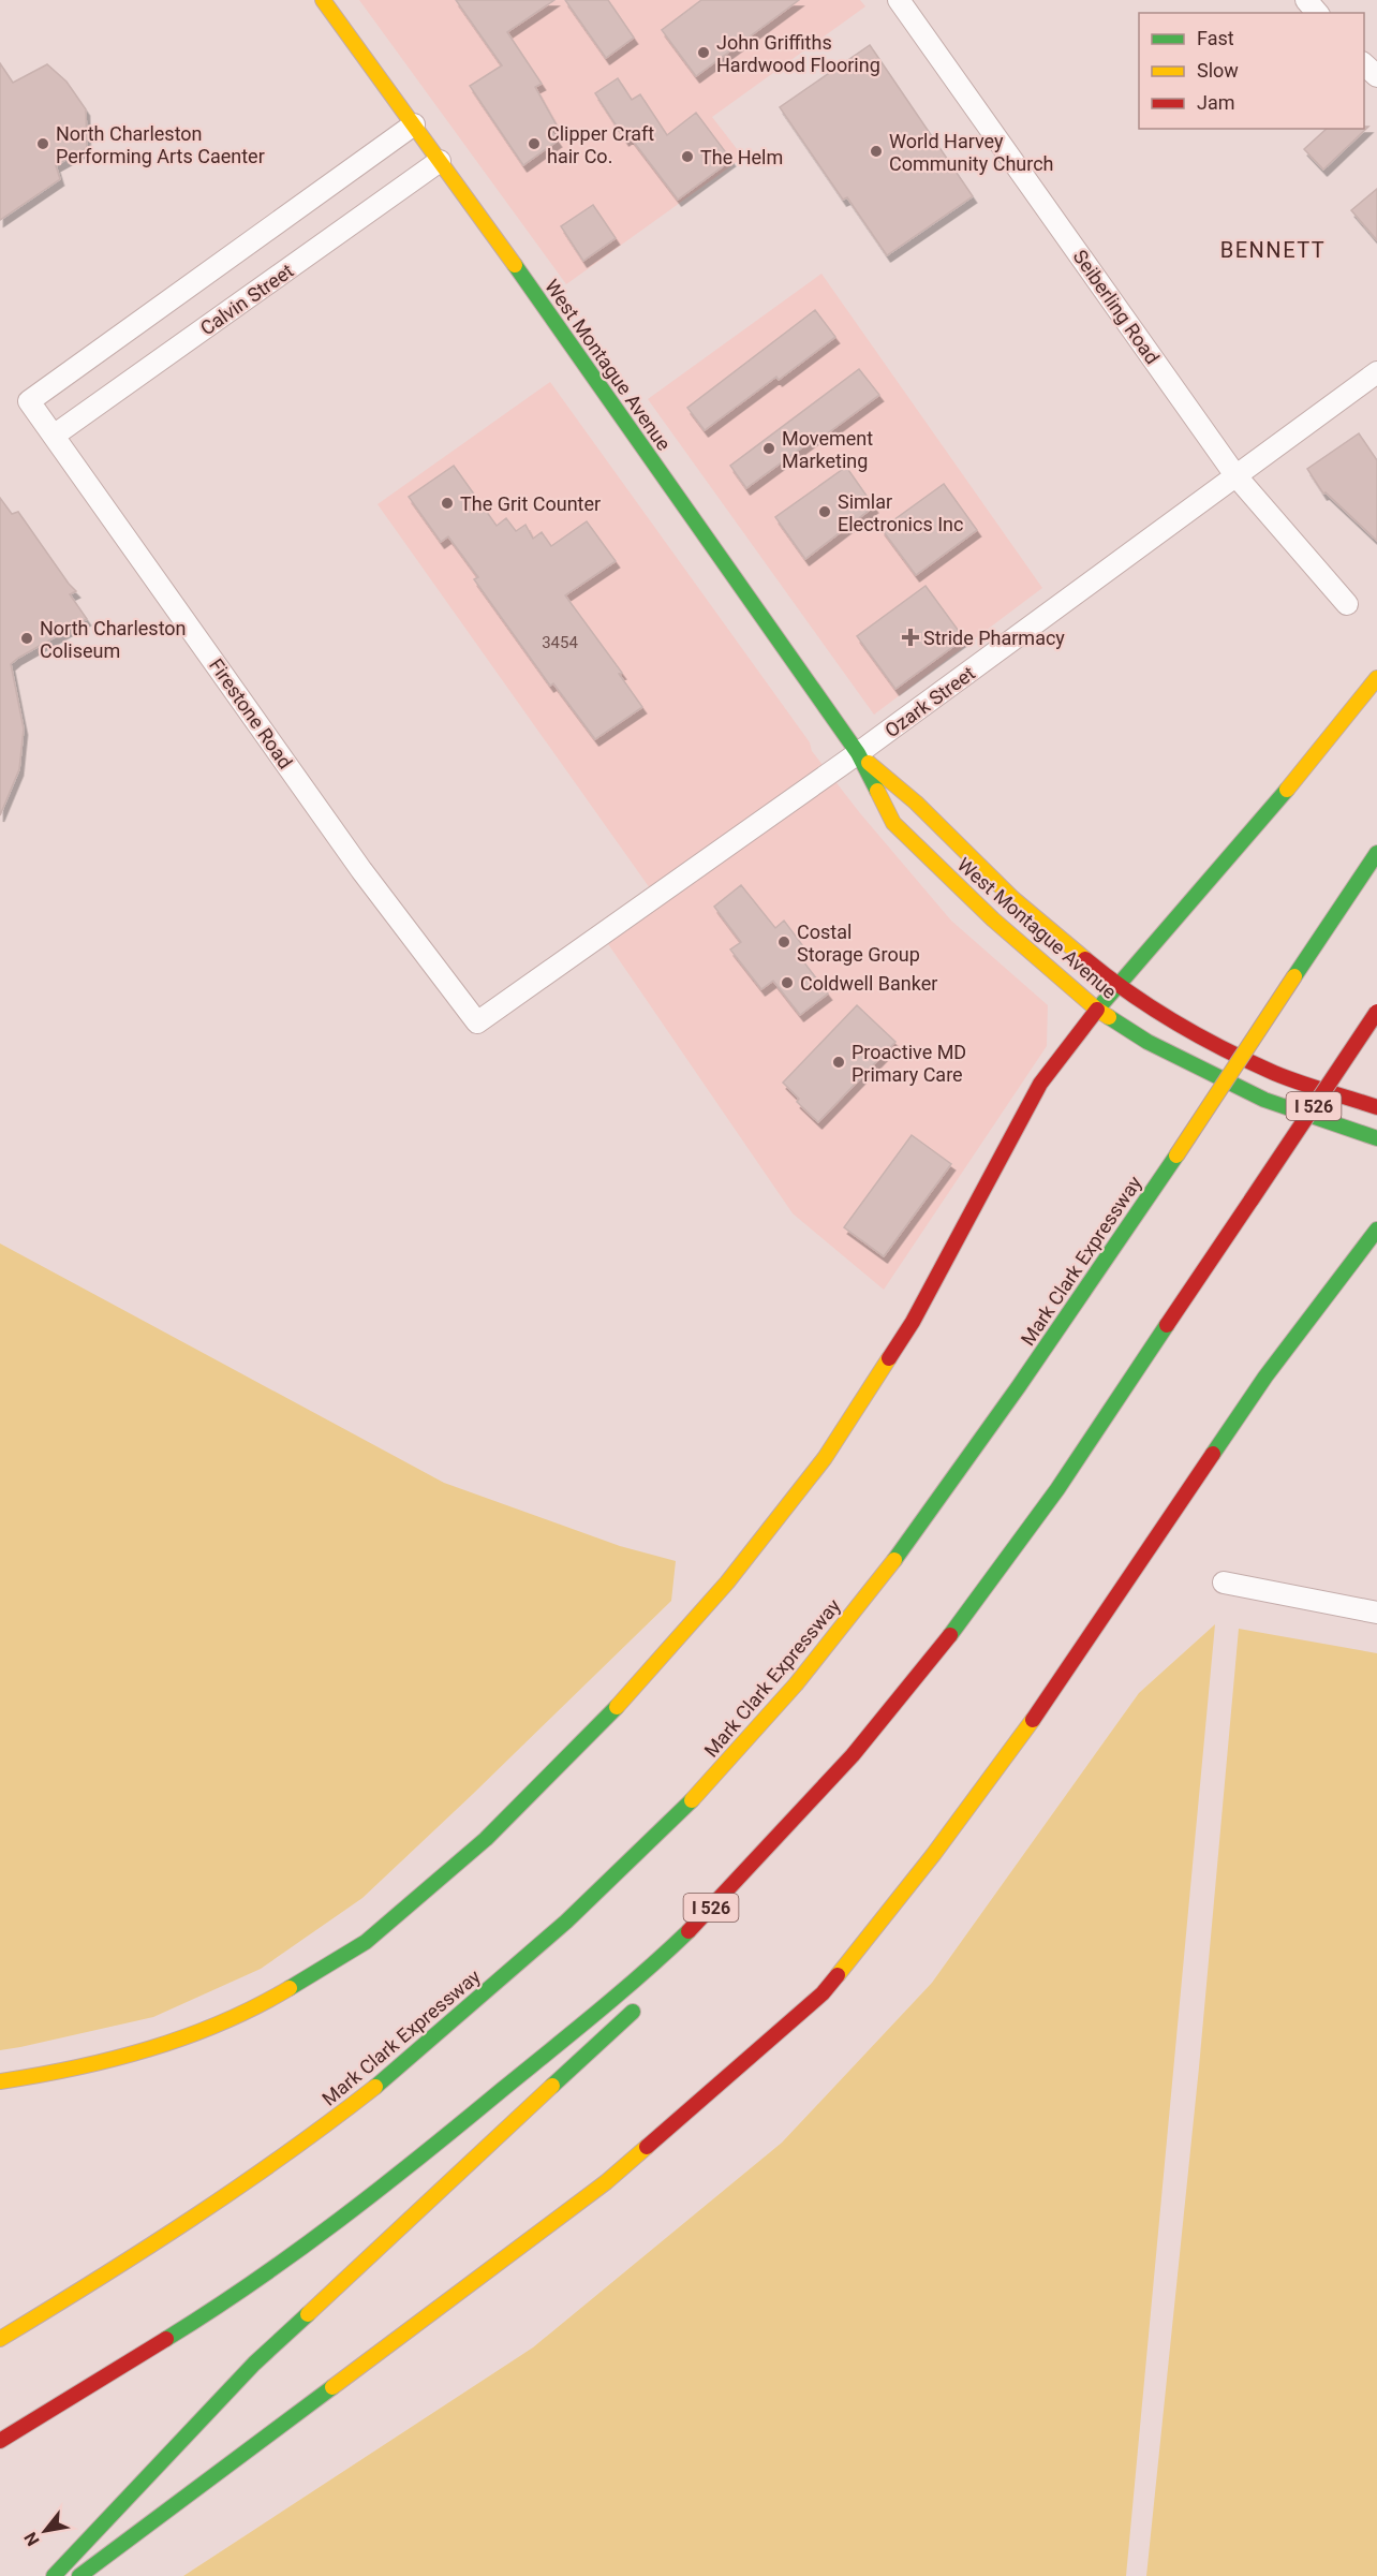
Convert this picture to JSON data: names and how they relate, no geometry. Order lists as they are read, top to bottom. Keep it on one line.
{"streets":{"main road":["West Montague Avenue","I 526","Mark Clark Expressway"],"street":["Calvin Street","Seiberling Road","Ozark Street","Firestone Road"]},"crossings":[["Calvin Street","West Montague Avenue"],["Calvin Street","Firestone Road"],["Seiberling Road","Ozark Street"],["West Montague Avenue","Ozark Street"],["West Montague Avenue","Firestone Road"],["Ozark Street","Firestone Road"]],"districts":["BENNETT"],"places":{"other":["John Griffiths Hardwood Flooring","North Charleston Performing Arts Caenter","Clipper Craft hair Co.","World Harvey Community Church","The Helm","Movement Marketing","The Grit Counter","Simlar Electronics Inc","North Charleston Coliseum","Costal Storage Group","Coldwell Banker","Proactive MD Primary Care"],"health":["Stride Pharmacy"]},"house_numbers":["3454"],"legend":["Fast","Slow","Jam"],"north":"bottom left"}
